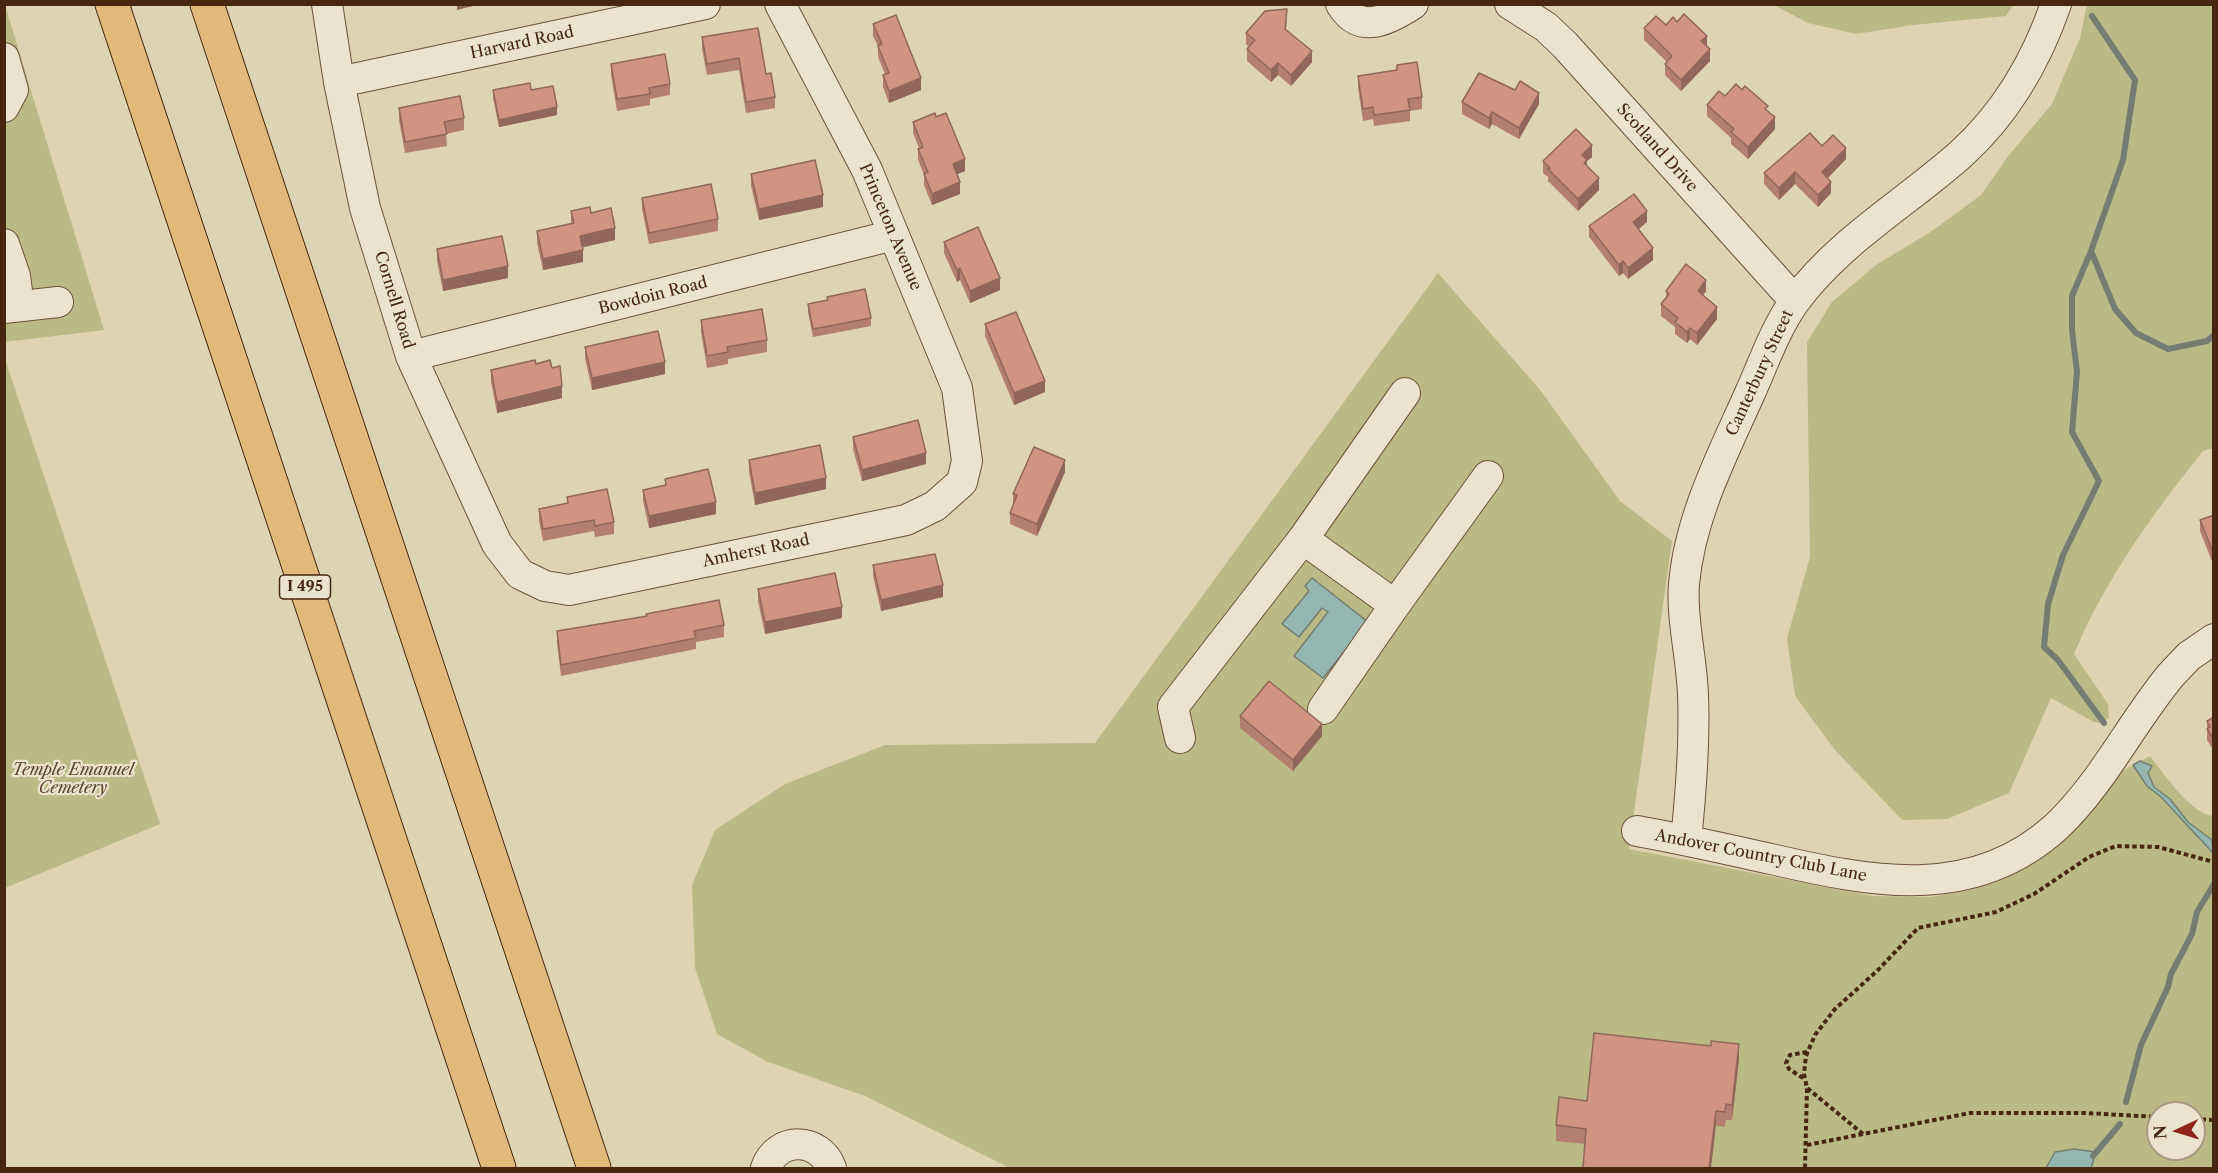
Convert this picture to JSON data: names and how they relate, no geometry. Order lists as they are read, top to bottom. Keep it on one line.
{"streets":{"highway":["I 495"],"street":["Harvard Road","Scotland Drive","Princeton Avenue","Bowdoin Road","Cornell Road","Canterbury Street","Amherst Road","Andover Country Club Lane"]},"crossings":[["Harvard Road","Cornell Road"],["Scotland Drive","Canterbury Street"],["Princeton Avenue","Bowdoin Road"],["Princeton Avenue","Amherst Road"],["Bowdoin Road","Cornell Road"],["Cornell Road","Amherst Road"],["Canterbury Street","Andover Country Club Lane"]],"parks":["Temple Emanuel Cemetery"],"north":"left"}
